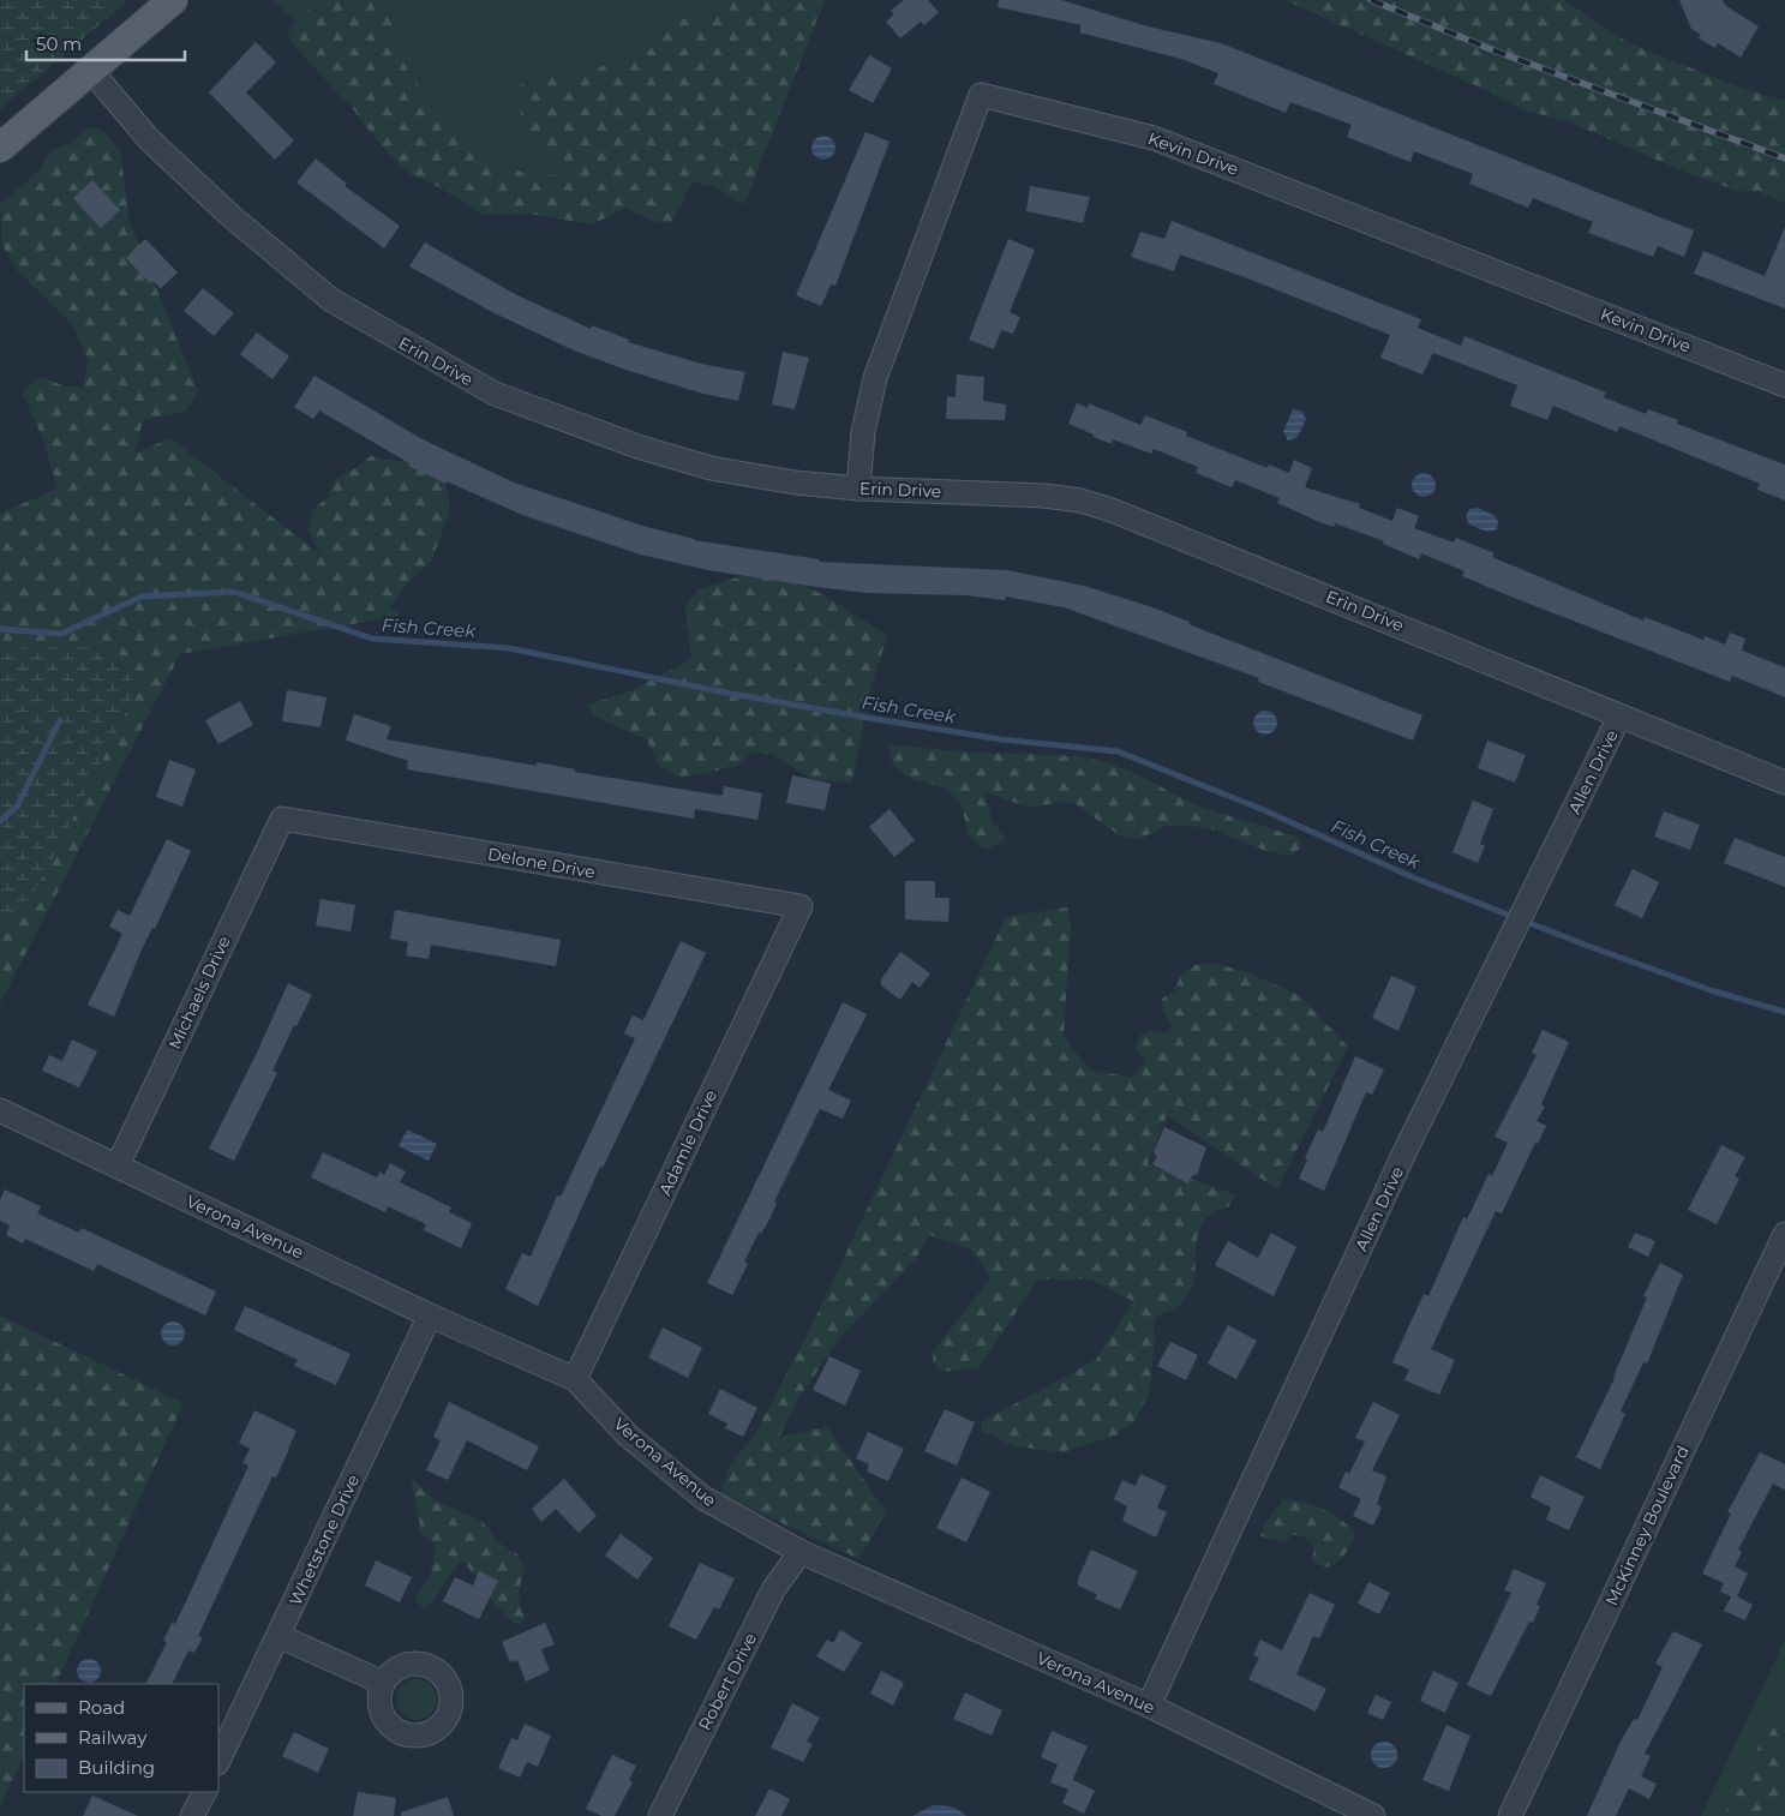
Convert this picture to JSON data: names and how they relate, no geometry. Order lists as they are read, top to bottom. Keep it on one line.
{"streets":{"street":["Kevin Drive","Erin Drive","Allen Drive","Delone Drive","Michaels Drive","Adamle Drive","Verona Avenue","McKinney Boulevard","Whetstone Drive","Robert Drive"]},"crossings":[["Kevin Drive","Erin Drive"],["Erin Drive","Allen Drive"],["Allen Drive","Verona Avenue"],["Delone Drive","Michaels Drive"],["Delone Drive","Adamle Drive"],["Michaels Drive","Verona Avenue"],["Adamle Drive","Verona Avenue"],["Verona Avenue","Whetstone Drive"],["Verona Avenue","Robert Drive"]],"water":["Fish Creek"],"legend":["Road","Railway","Building"],"scale_bar":"50 m"}
